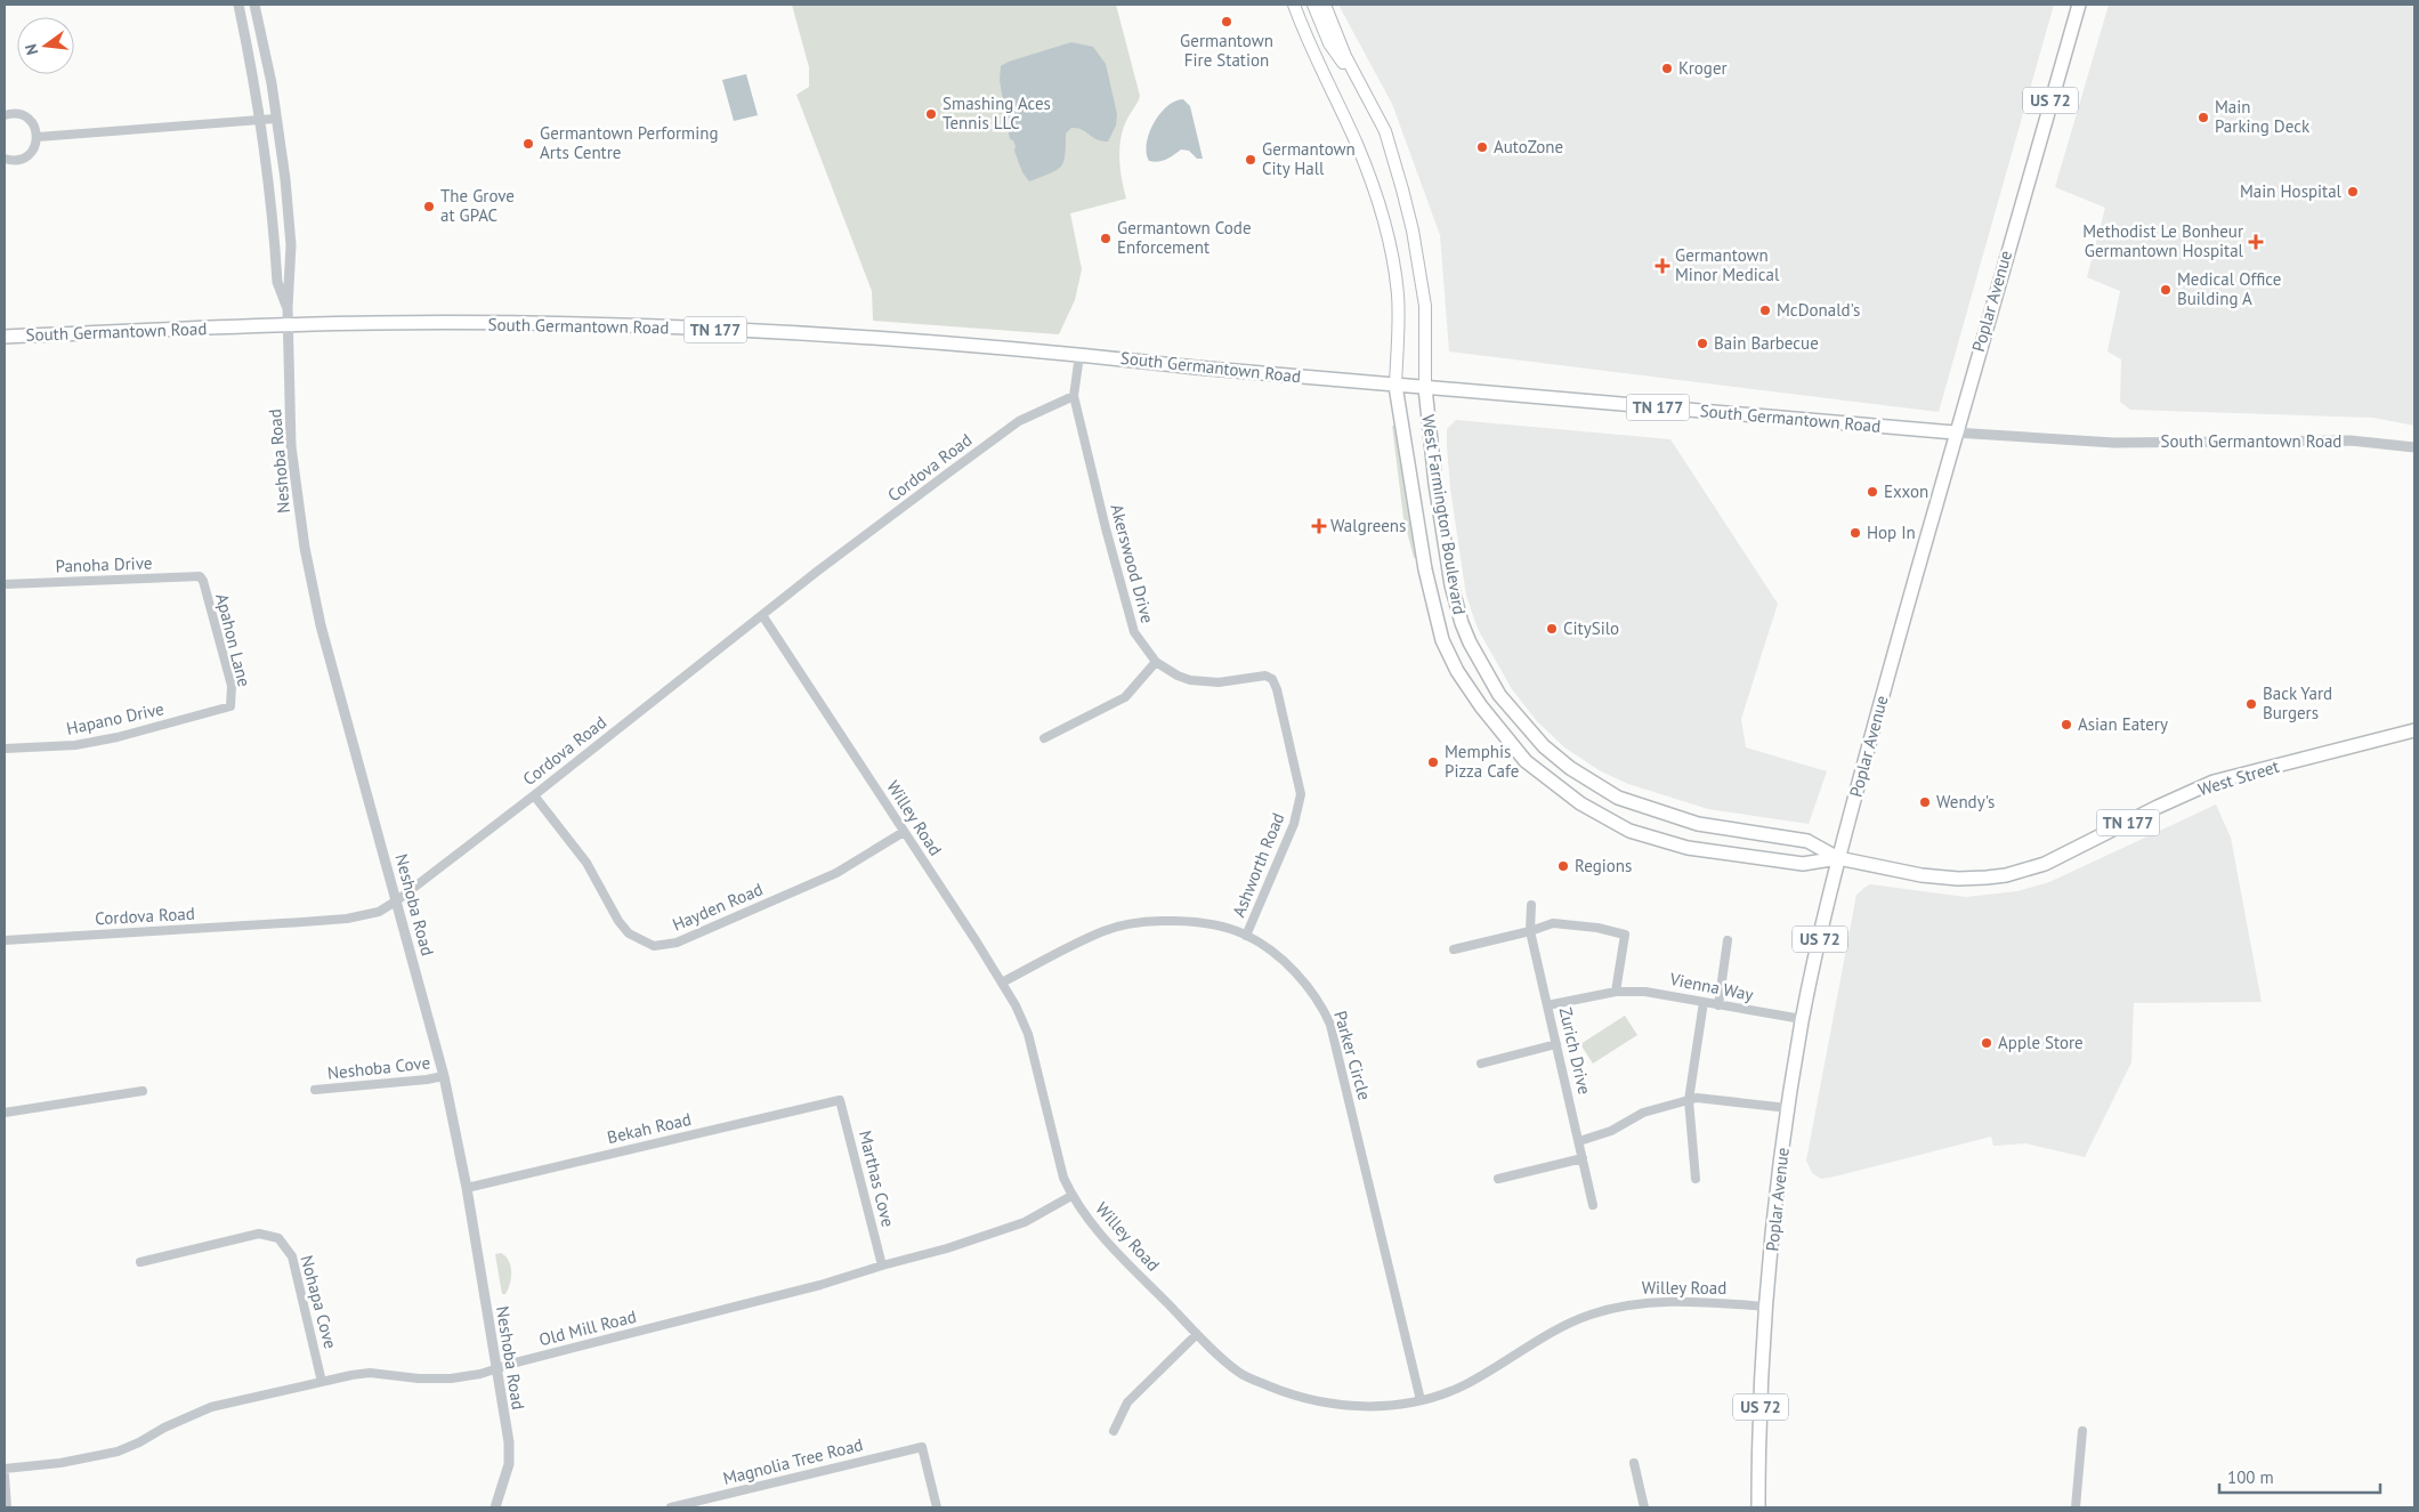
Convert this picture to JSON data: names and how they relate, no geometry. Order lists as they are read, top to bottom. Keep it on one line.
{"streets":{"main road":["US 72","Poplar Avenue","South Germantown Road","TN 177","West Farmington Boulevard","West Street"],"street":["Neshoba Road","Cordova Road","Akerswood Drive","Panoha Drive","Apahon Lane","Hapano Drive","Willey Road","Ashworth Road","Hayden Road","Vienna Way","Zurich Drive","Parker Circle","Neshoba Cove","Bekah Road","Marthas Cove","Nohapa Cove","Old Mill Road","Magnolia Tree Road"]},"crossings":[["Poplar Avenue","South Germantown Road"],["Poplar Avenue","West Farmington Boulevard"],["Poplar Avenue","West Street"],["Poplar Avenue","Willey Road"],["Poplar Avenue","Vienna Way"],["South Germantown Road","Neshoba Road"],["South Germantown Road","West Farmington Boulevard"],["South Germantown Road","Akerswood Drive"],["Neshoba Road","Cordova Road"],["Neshoba Road","Neshoba Cove"],["Neshoba Road","Bekah Road"],["Neshoba Road","Old Mill Road"],["Cordova Road","Akerswood Drive"],["Cordova Road","Willey Road"],["Cordova Road","Hayden Road"],["West Farmington Boulevard","West Street"],["Akerswood Drive","Ashworth Road"],["Panoha Drive","Apahon Lane"],["Apahon Lane","Hapano Drive"],["Willey Road","Hayden Road"],["Willey Road","Parker Circle"],["Willey Road","Old Mill Road"],["Ashworth Road","Parker Circle"],["Vienna Way","Zurich Drive"],["Bekah Road","Marthas Cove"],["Marthas Cove","Old Mill Road"],["Nohapa Cove","Old Mill Road"]],"places":{"other":["Germantown Fire Station","Kroger","Smashing Aces Tennis LLC","Main Parking Deck","Germantown Performing Arts Centre","AutoZone","Germantown City Hall","Main Hospital","The Grove at GPAC","Germantown Code Enforcement","Medical Office Building A","McDonald's","Bain Barbecue","Exxon","Hop In","CitySilo","Back Yard Burgers","Asian Eatery","Memphis Pizza Cafe","Wendy's","Regions","Apple Store"],"health":["Methodist Le Bonheur Germantown Hospital","Germantown Minor Medical","Walgreens"]},"scale_bar":"100 m","north":"left"}
